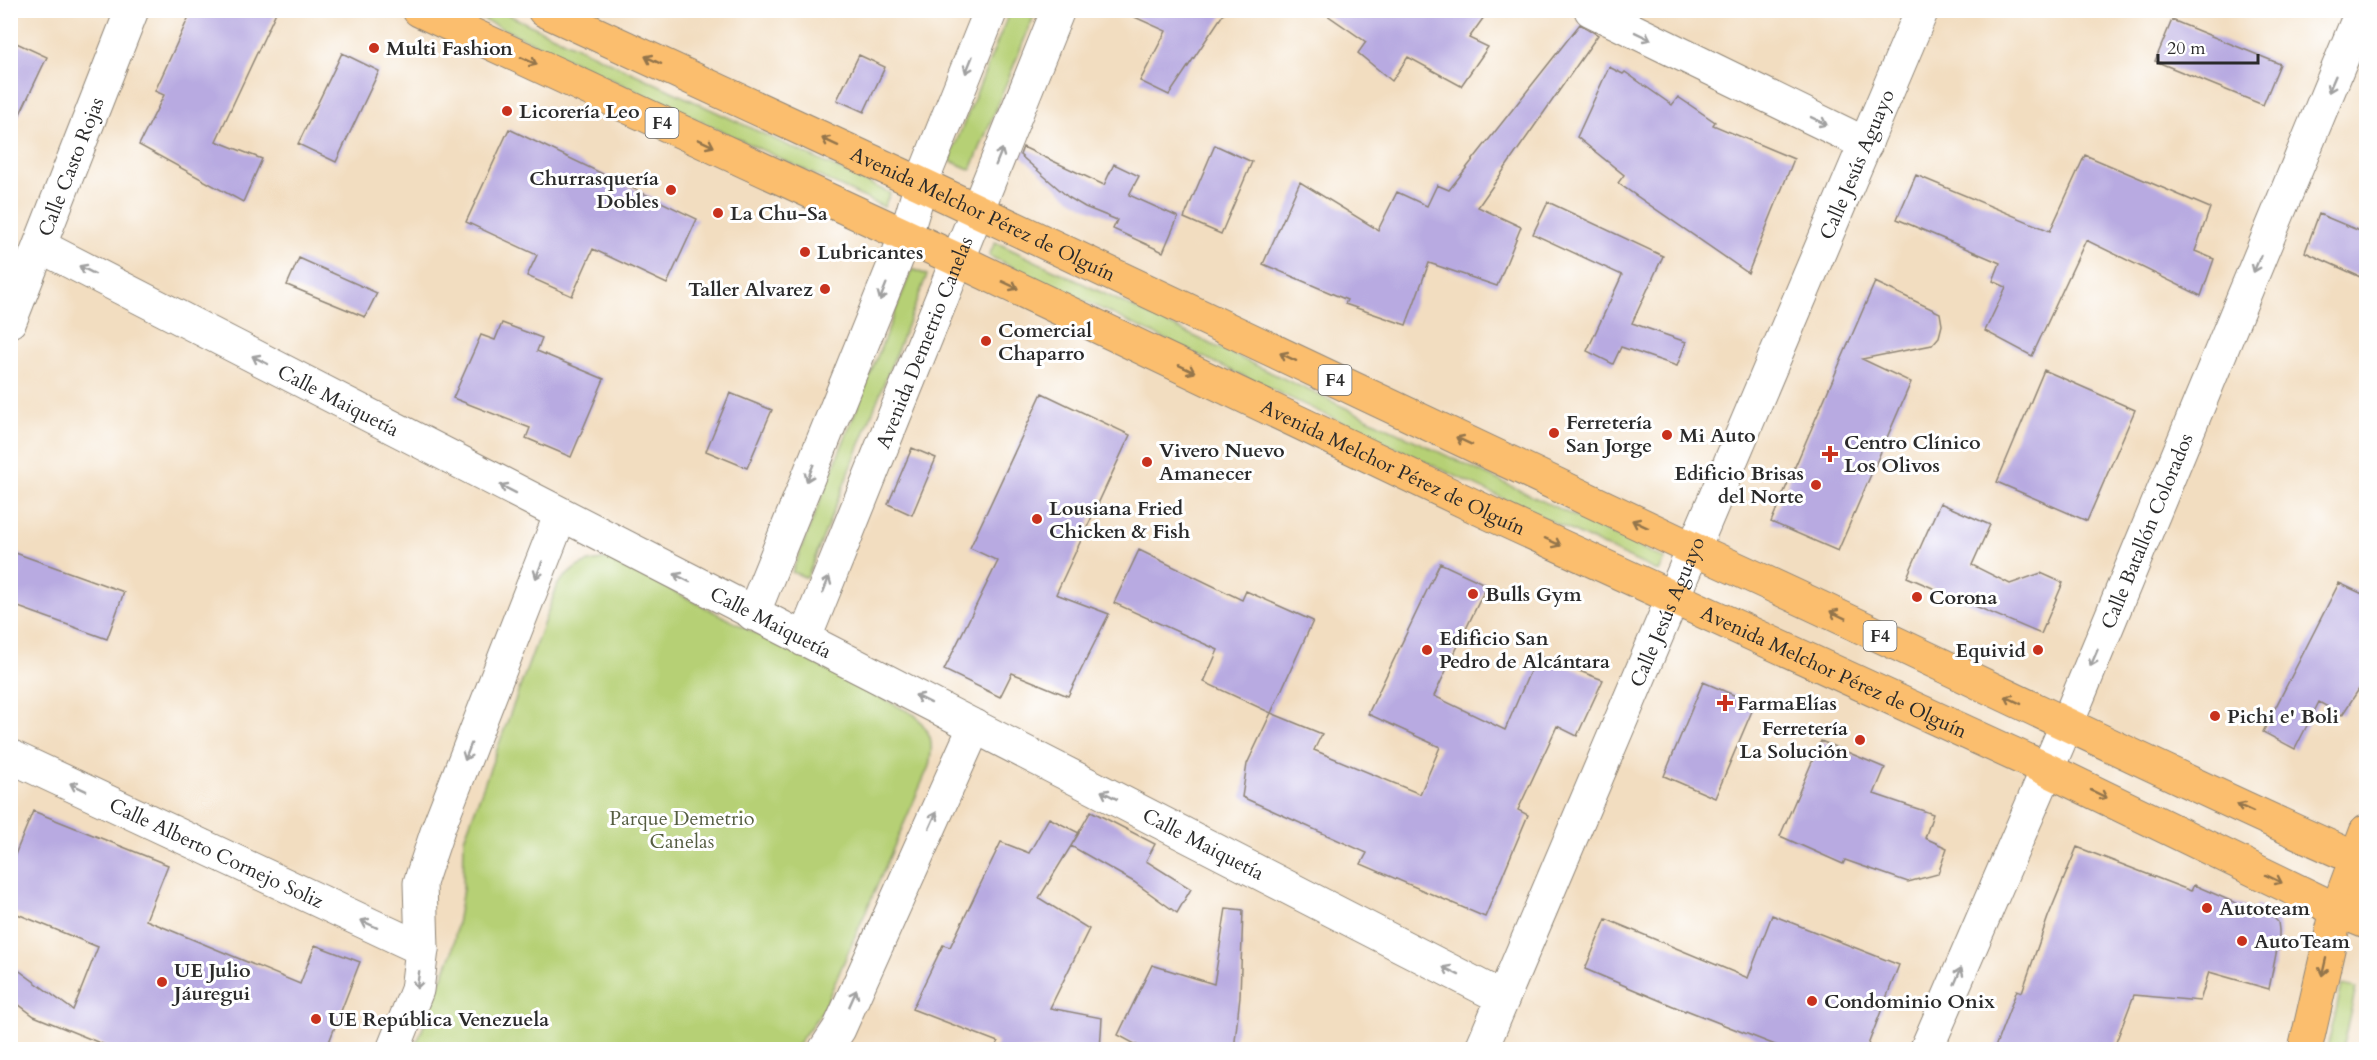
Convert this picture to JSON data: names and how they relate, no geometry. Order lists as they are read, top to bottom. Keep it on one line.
{"streets":{"main road":["F4","Avenida Melchor Pérez de Olguín"],"street":["Calle Jesús Aguayo","Calle Casto Rojas","Avenida Demetrio Canelas","Calle Maiquetía","Calle Batallón Colorados","Calle Alberto Cornejo Soliz"]},"crossings":[["Calle Jesús Aguayo","Avenida Melchor Pérez de Olguín"],["Calle Jesús Aguayo","Calle Maiquetía"],["Calle Casto Rojas","Calle Maiquetía"],["Avenida Melchor Pérez de Olguín","Avenida Demetrio Canelas"],["Avenida Melchor Pérez de Olguín","Calle Batallón Colorados"],["Avenida Demetrio Canelas","Calle Maiquetía"]],"one_way":["Calle Maiquetía","Calle Alberto Cornejo Soliz"],"parks":["Parque Demetrio Canelas"],"places":{"other":["Multi Fashion","Licorería Leo","Churrasquería Dobles","La Chu-Sa","Lubricantes","Taller Alvarez","Comercial Chaparro","Ferretería San Jorge","Mi Auto","Vivero Nuevo Amanecer","Edificio Brisas del Norte","Lousiana Fried Chicken & Fish","Bulls Gym","Corona","Edificio San Pedro de Alcántara","Equivid","Pichi e' Boli","Ferretería La Solución","Autoteam","AutoTeam","UE Julio Jáuregui","Condominio Onix","UE República Venezuela"],"health":["Centro Clínico Los Olivos","FarmaElías"]},"scale_bar":"20 m"}
